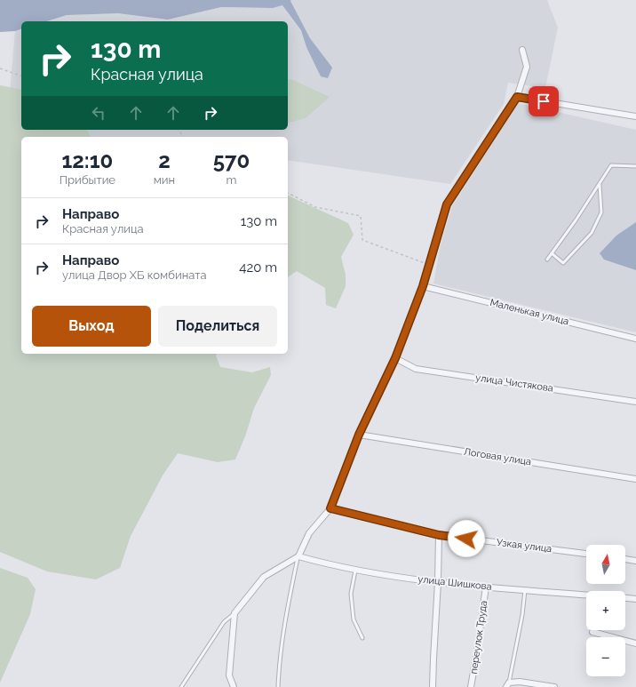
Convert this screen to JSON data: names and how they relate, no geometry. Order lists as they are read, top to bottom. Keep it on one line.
{"streets":{"street":["Маленькая улица","улица Чистякова","Логовая улица","Узкая улица","улица Шишкова","переулок Труда"]},"crossings":[["улица Шишкова","переулок Труда"]],"north":"top","page":{"turn":["130 m","Красная улица"],"eta":["12:10","Прибытие","2","мин","570","m"],"list":[{"name":"Направо","note":"Красная улица","value":"130 m"},{"name":"Направо","note":"улица Двор ХБ комбината","value":"420 m"}],"buttons":["Выход","Поделиться"],"map_buttons":["+","−"]}}
